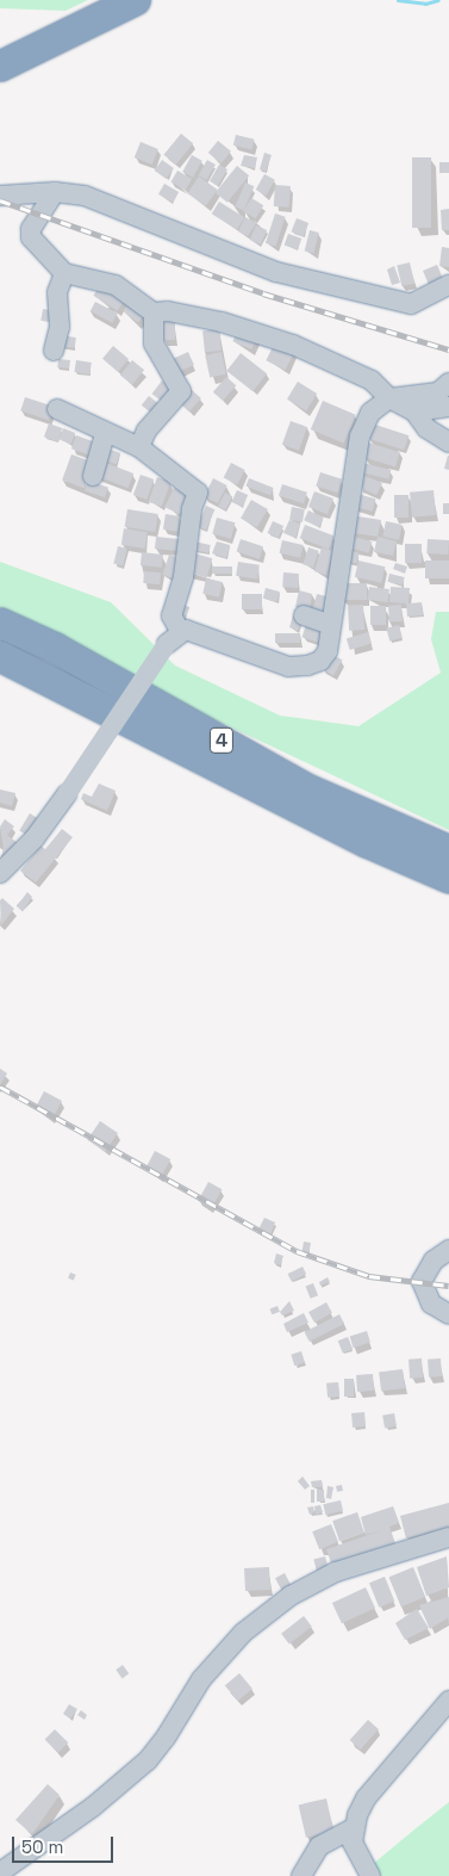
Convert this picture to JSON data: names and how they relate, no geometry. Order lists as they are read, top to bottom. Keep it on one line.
{"streets":{"highway":["4"]},"scale_bar":"50 m"}
